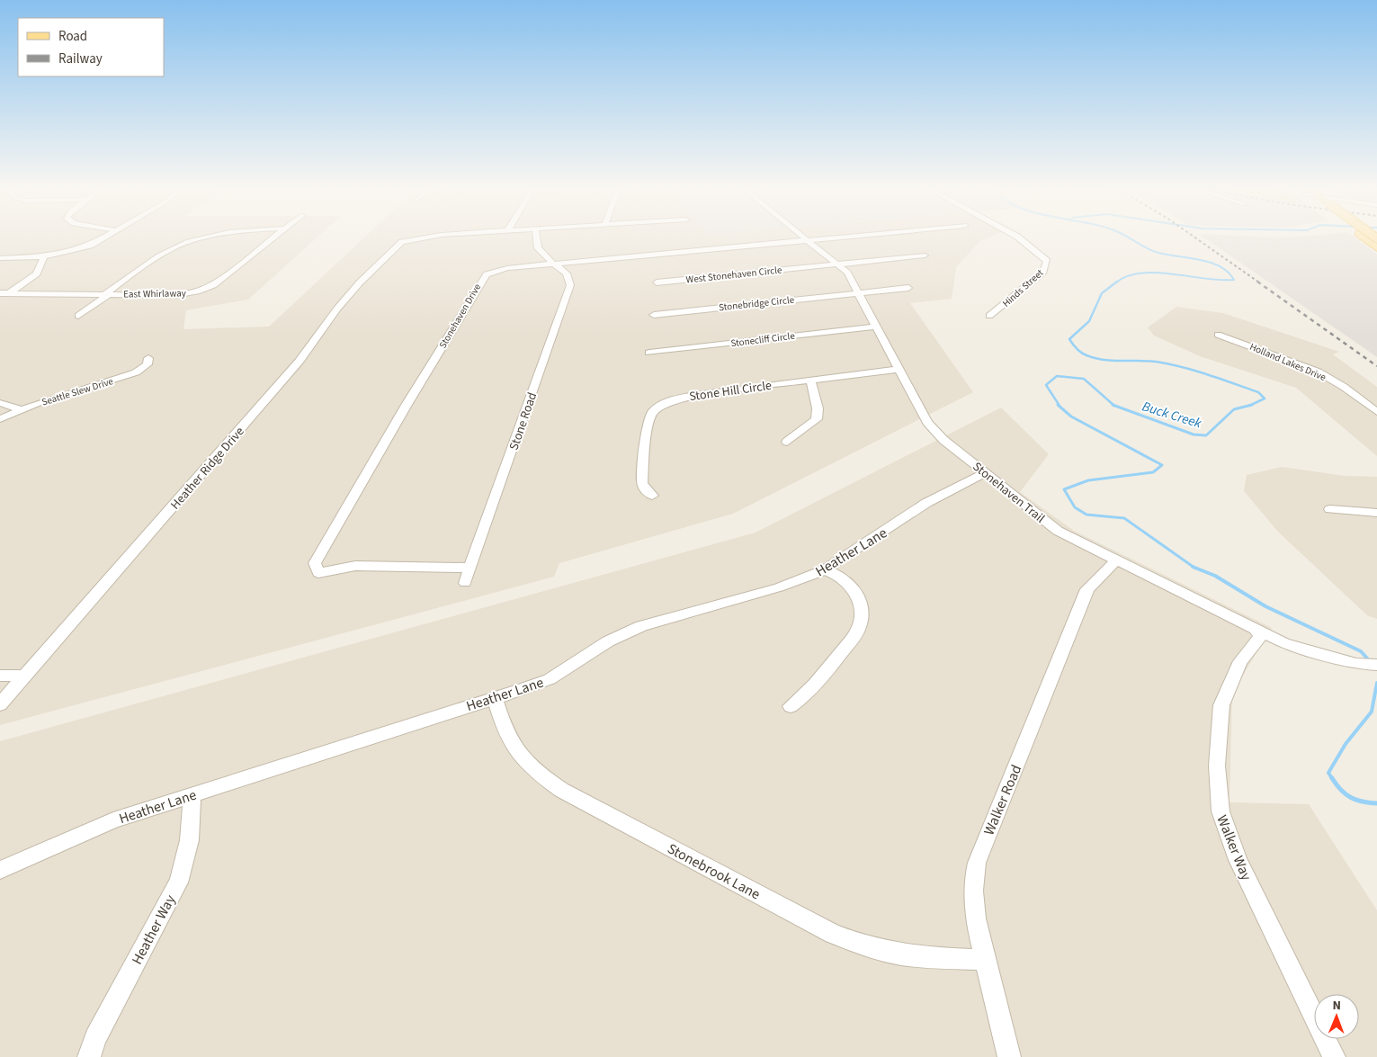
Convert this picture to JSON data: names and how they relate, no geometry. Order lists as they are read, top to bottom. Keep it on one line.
{"streets":{"street":["West Stonehaven Circle","Hinds Street","East Whirlaway","Stonebridge Circle","Stonehaven Drive","Stonecliff Circle","Holland Lakes Drive","Stone Hill Circle","Seattle Slew Drive","Stone Road","Heather Ridge Drive","Stonehaven Trail","Heather Lane","Walker Road","Walker Way","Stonebrook Lane","Heather Way"]},"crossings":[["West Stonehaven Circle","Stonehaven Trail"],["Stonebridge Circle","Stonehaven Trail"],["Stonehaven Drive","Stone Road"],["Stonehaven Drive","Stonehaven Trail"],["Stonecliff Circle","Stonehaven Trail"],["Stone Hill Circle","Stonehaven Trail"],["Stonehaven Trail","Heather Lane"],["Stonehaven Trail","Walker Road"],["Stonehaven Trail","Walker Way"],["Heather Lane","Stonebrook Lane"],["Heather Lane","Heather Way"],["Walker Road","Stonebrook Lane"]],"water":["Buck Creek"],"legend":["Road","Railway"],"north":"top"}
